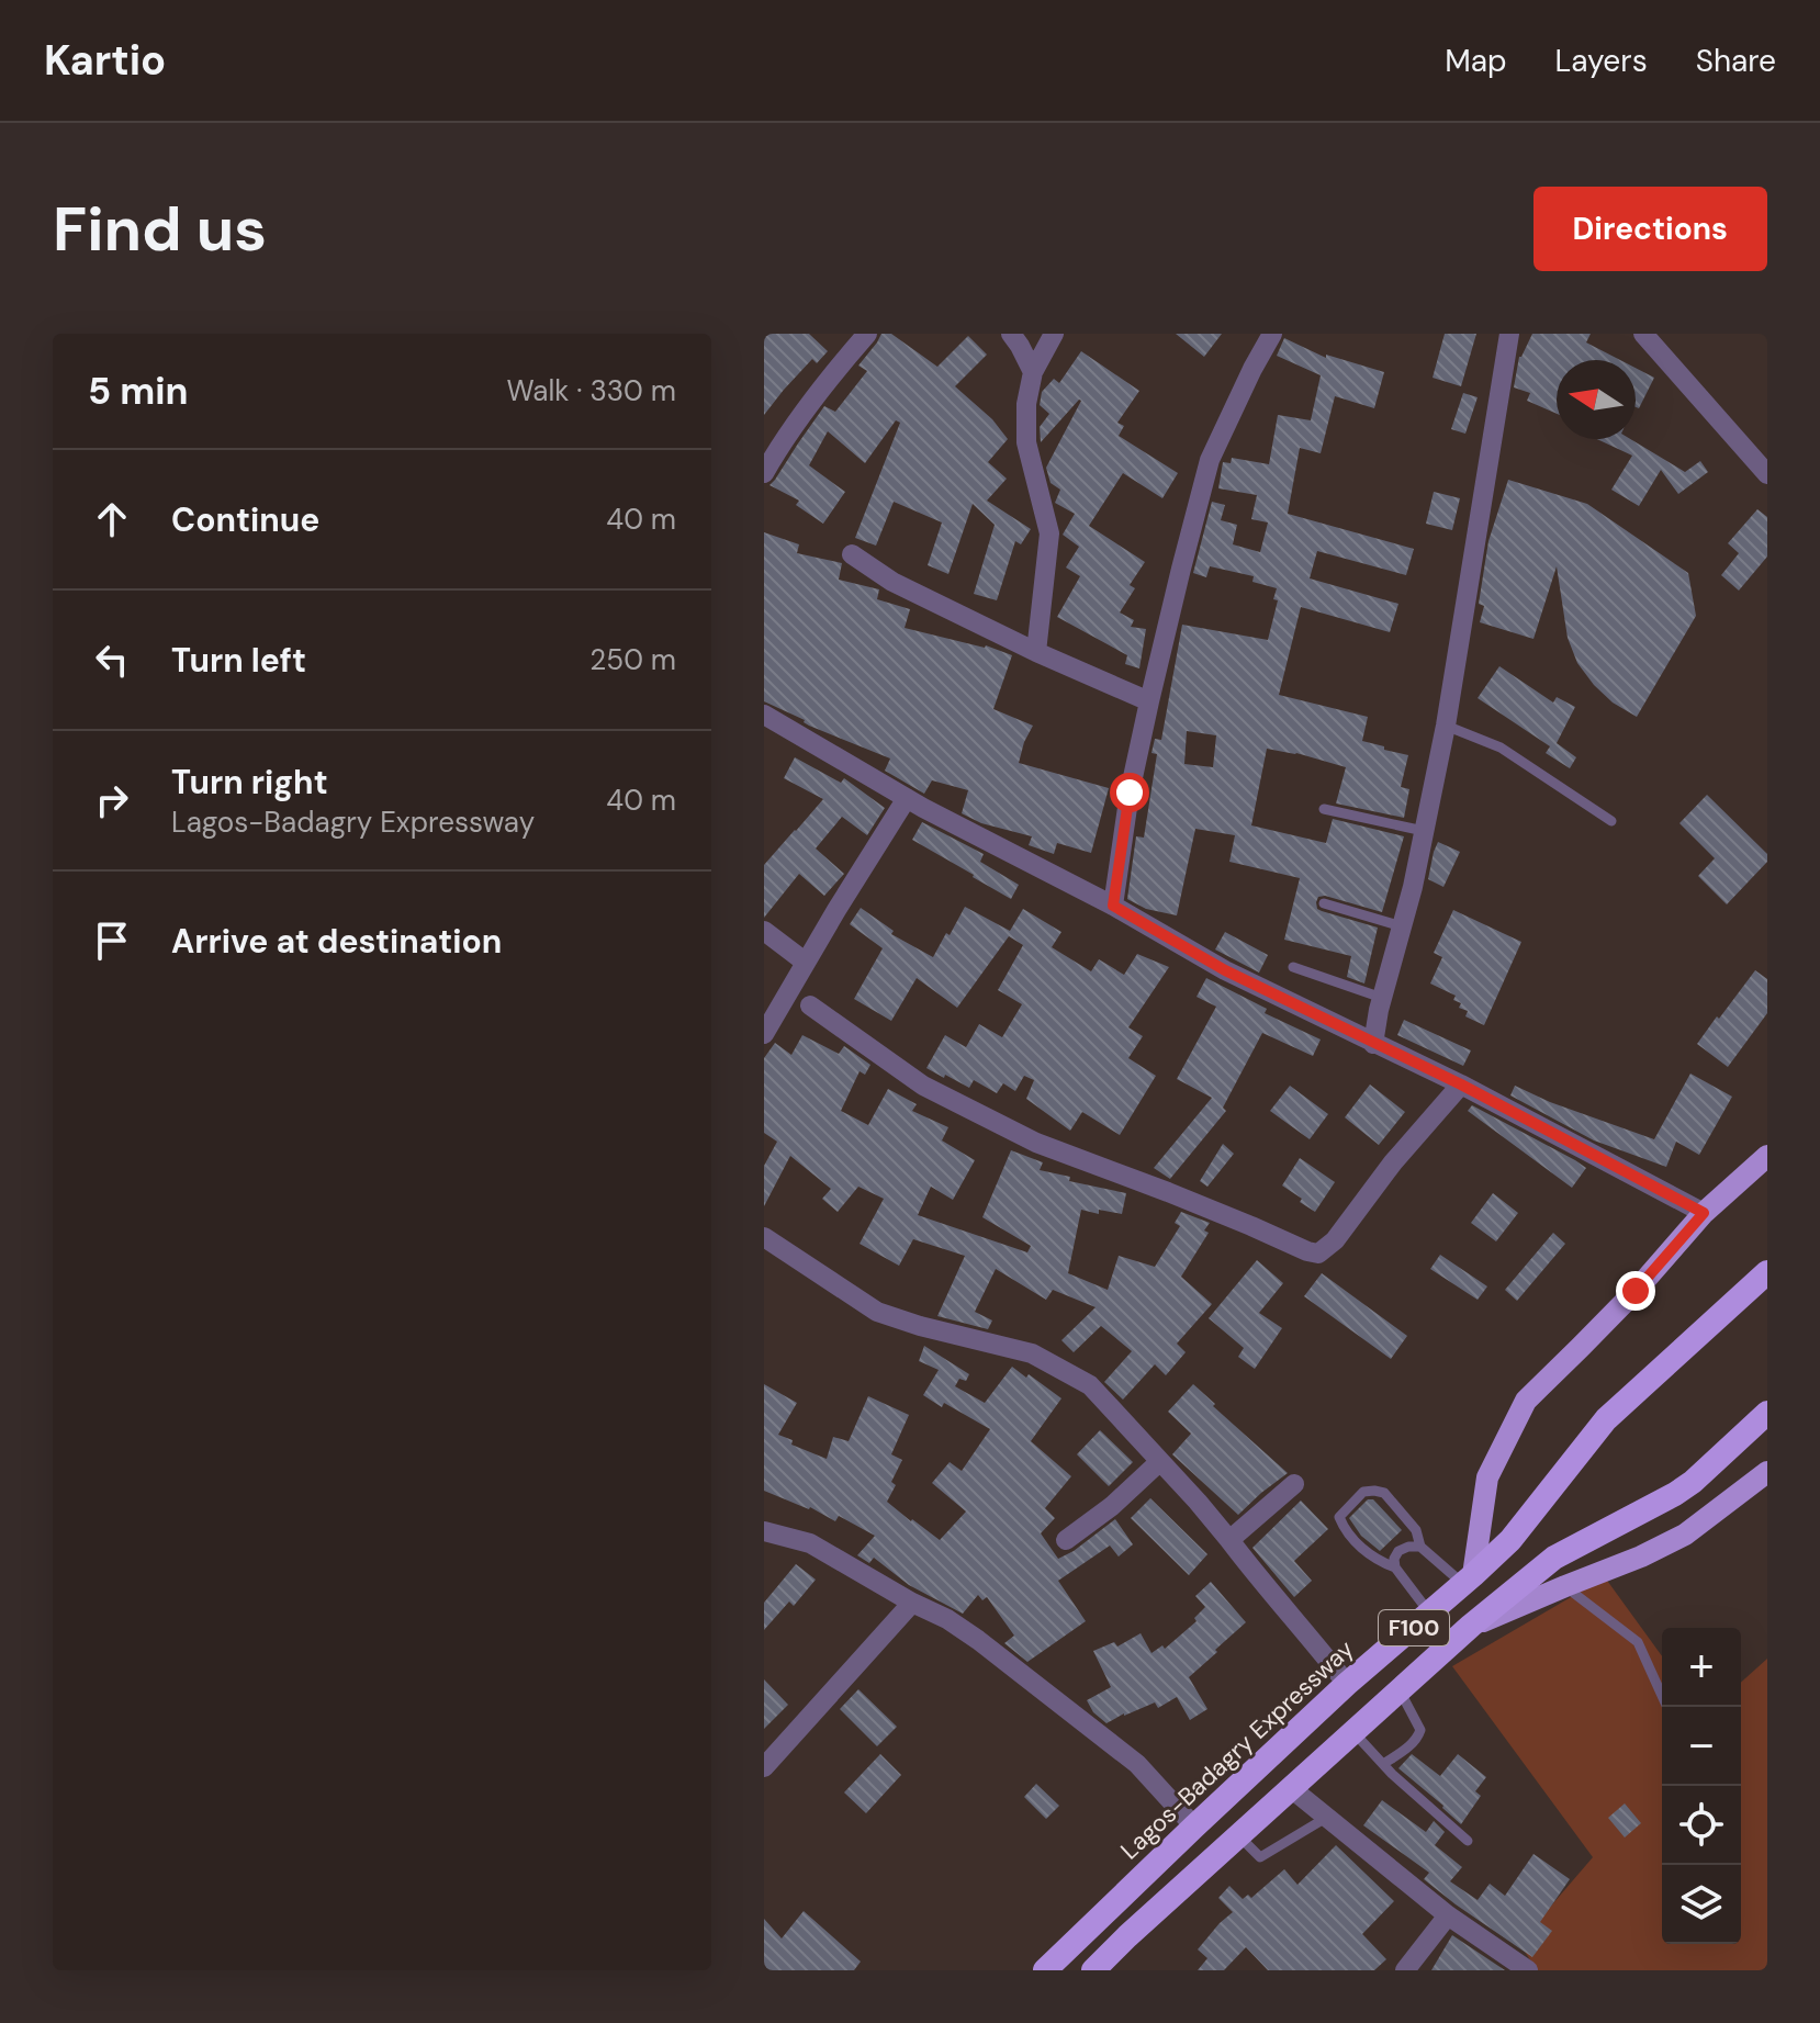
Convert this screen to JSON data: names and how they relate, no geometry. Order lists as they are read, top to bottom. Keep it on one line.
{"streets":{"highway":["F100","Lagos-Badagry Expressway"]},"north":"left","page":{"header":"Kartio","nav":["Map","Layers","Share"],"buttons":"Directions","title":"Find us","heading":["5 min","Walk · 330 m"],"list":[["Continue","40 m"],["Turn left","250 m"],["Turn right","Lagos-Badagry Expressway","40 m"],"Arrive at destination"],"map_buttons":["+","−"]}}
